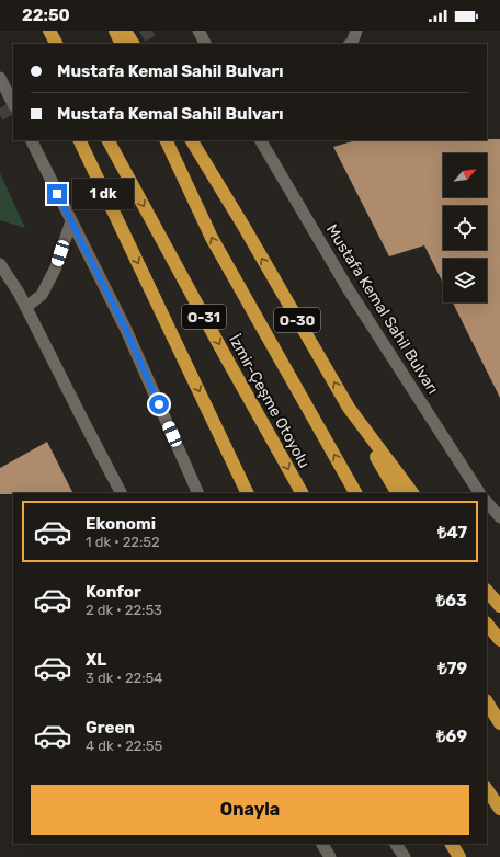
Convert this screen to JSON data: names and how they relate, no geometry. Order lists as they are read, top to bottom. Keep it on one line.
{"streets":{"highway":["O-31","O-30","İzmir-Çeşme Otoyolu"],"main road":["Mustafa Kemal Sahil Bulvarı"]},"north":"top right","page":{"status":"22:50","banner":["Mustafa Kemal Sahil Bulvarı","Mustafa Kemal Sahil Bulvarı"],"bubble":"1 dk","list":[{"name":"Ekonomi","note":"1 dk · 22:52","value":"₺47"},{"name":"Konfor","note":"2 dk · 22:53","value":"₺63"},{"name":"XL","note":"3 dk · 22:54","value":"₺79"},{"name":"Green","note":"4 dk · 22:55","value":"₺69"}],"buttons":"Onayla"}}
